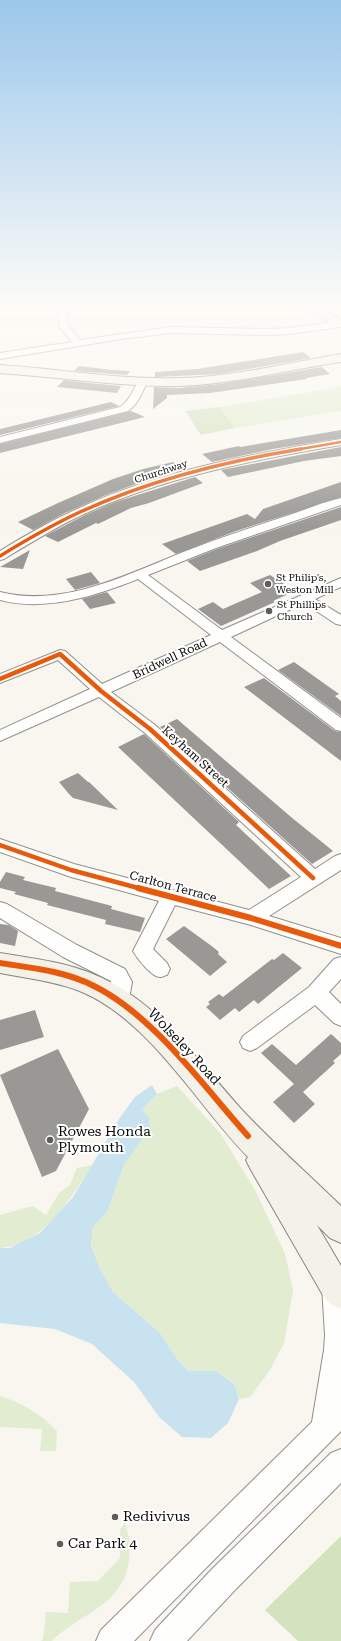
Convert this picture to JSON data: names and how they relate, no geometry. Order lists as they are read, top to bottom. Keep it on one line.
{"streets":{"street":["Churchway","Bridwell Road","Keyham Street","Carlton Terrace","Wolseley Road"]},"crossings":[["Bridwell Road","Keyham Street"]],"places":["St Philip's, Weston Mill","St Phillips Church","Rowes Honda Plymouth","Redivivus","Car Park 4"]}
